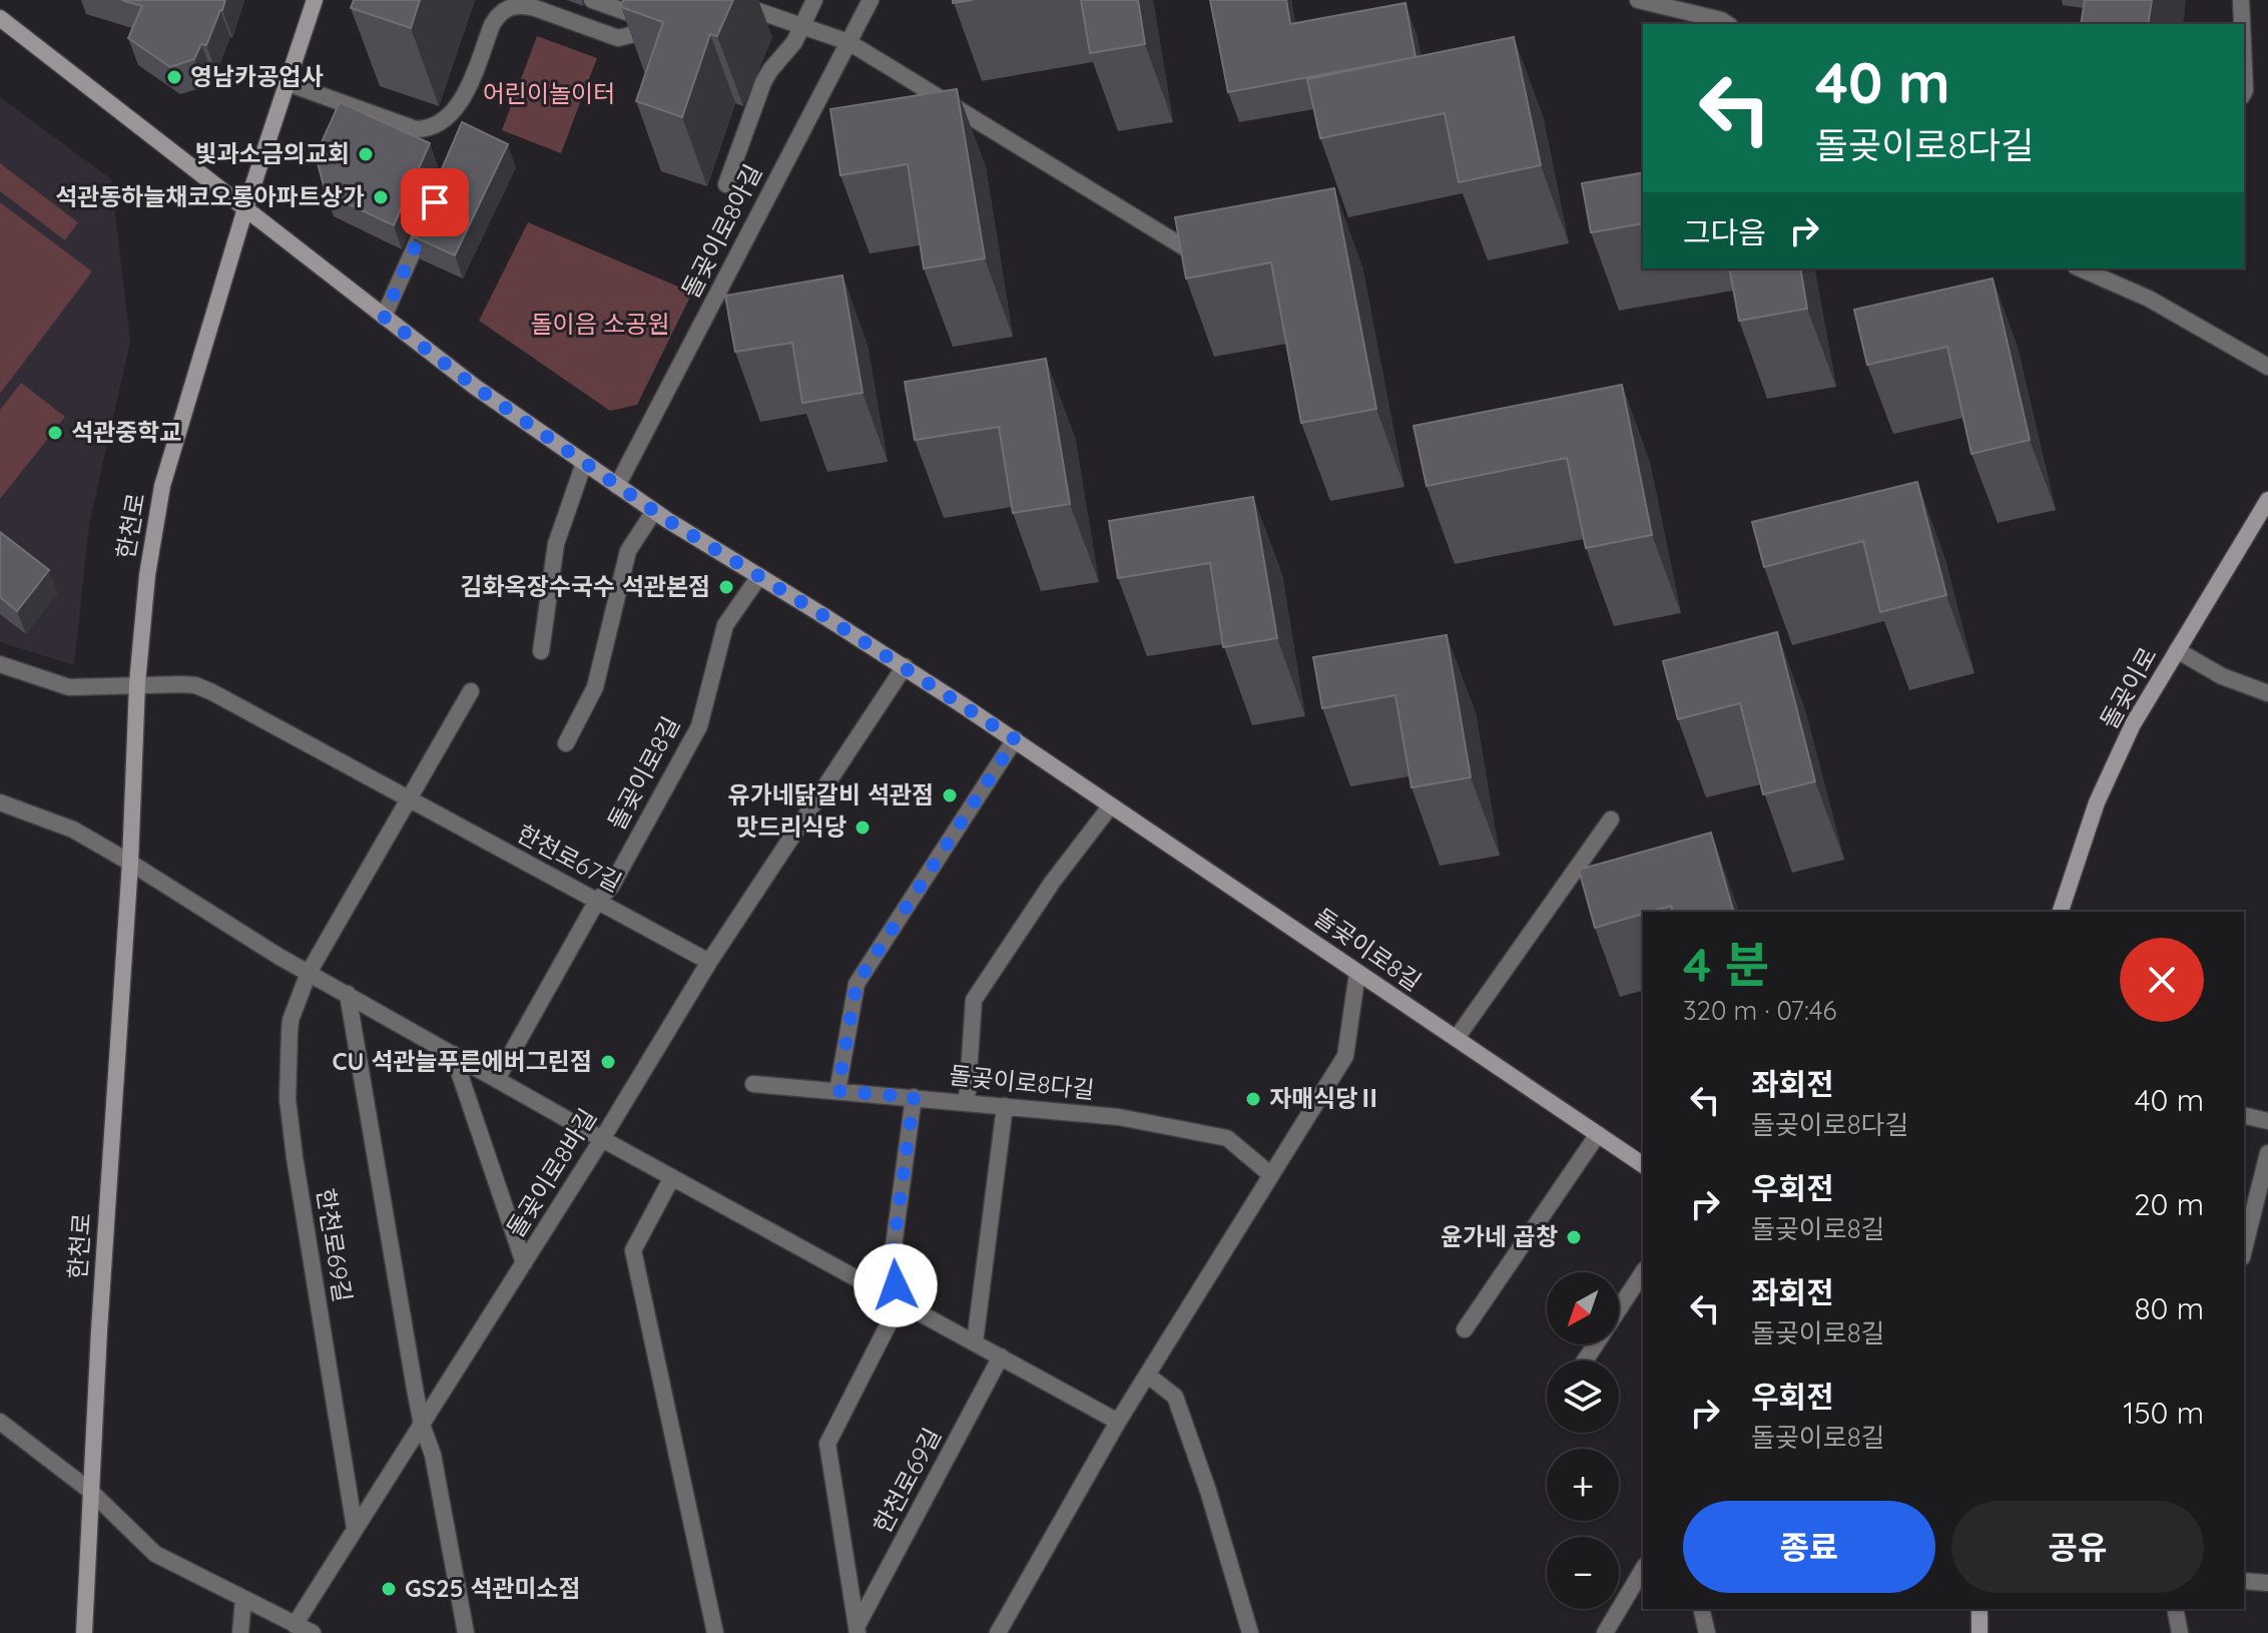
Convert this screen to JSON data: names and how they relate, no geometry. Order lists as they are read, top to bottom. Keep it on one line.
{"streets":{"main road":["한천로","돌곶이로","돌곶이로8길"],"street":["돌곶이로8아길","한천로67길","돌곶이로8다길","돌곶이로8바길","한천로69길"]},"crossings":[["돌곶이로8아길","돌곶이로8길"],["한천로","돌곶이로8길"],["한천로","한천로67길"],["돌곶이로8길","한천로67길"],["돌곶이로8길","돌곶이로8바길"],["한천로67길","돌곶이로8바길"],["한천로67길","한천로69길"],["돌곶이로8바길","한천로69길"]],"parks":["어린이놀이터","돌이음 소공원"],"places":["영남카공업사","빛과소금의교회","석관동하늘채코오롱아파트상가","석관중학교","김화옥장수국수 석관본점","유가네닭갈비 석관점","맛드리식당","CU 석관늘푸른에버그린점","자매식당Ⅱ","윤가네 곱창","GS25 석관미소점"],"north":"bottom left","page":{"turn":["40 m","돌곶이로8다길"],"then":"그다음","heading":["4 분","320 m · 07:46"],"list":[{"name":"좌회전","note":"돌곶이로8다길","value":"40 m"},{"name":"우회전","note":"돌곶이로8길","value":"20 m"},{"name":"좌회전","note":"돌곶이로8길","value":"80 m"},{"name":"우회전","note":"돌곶이로8길","value":"150 m"}],"map_buttons":["+","−"],"buttons":["종료","공유"]}}
